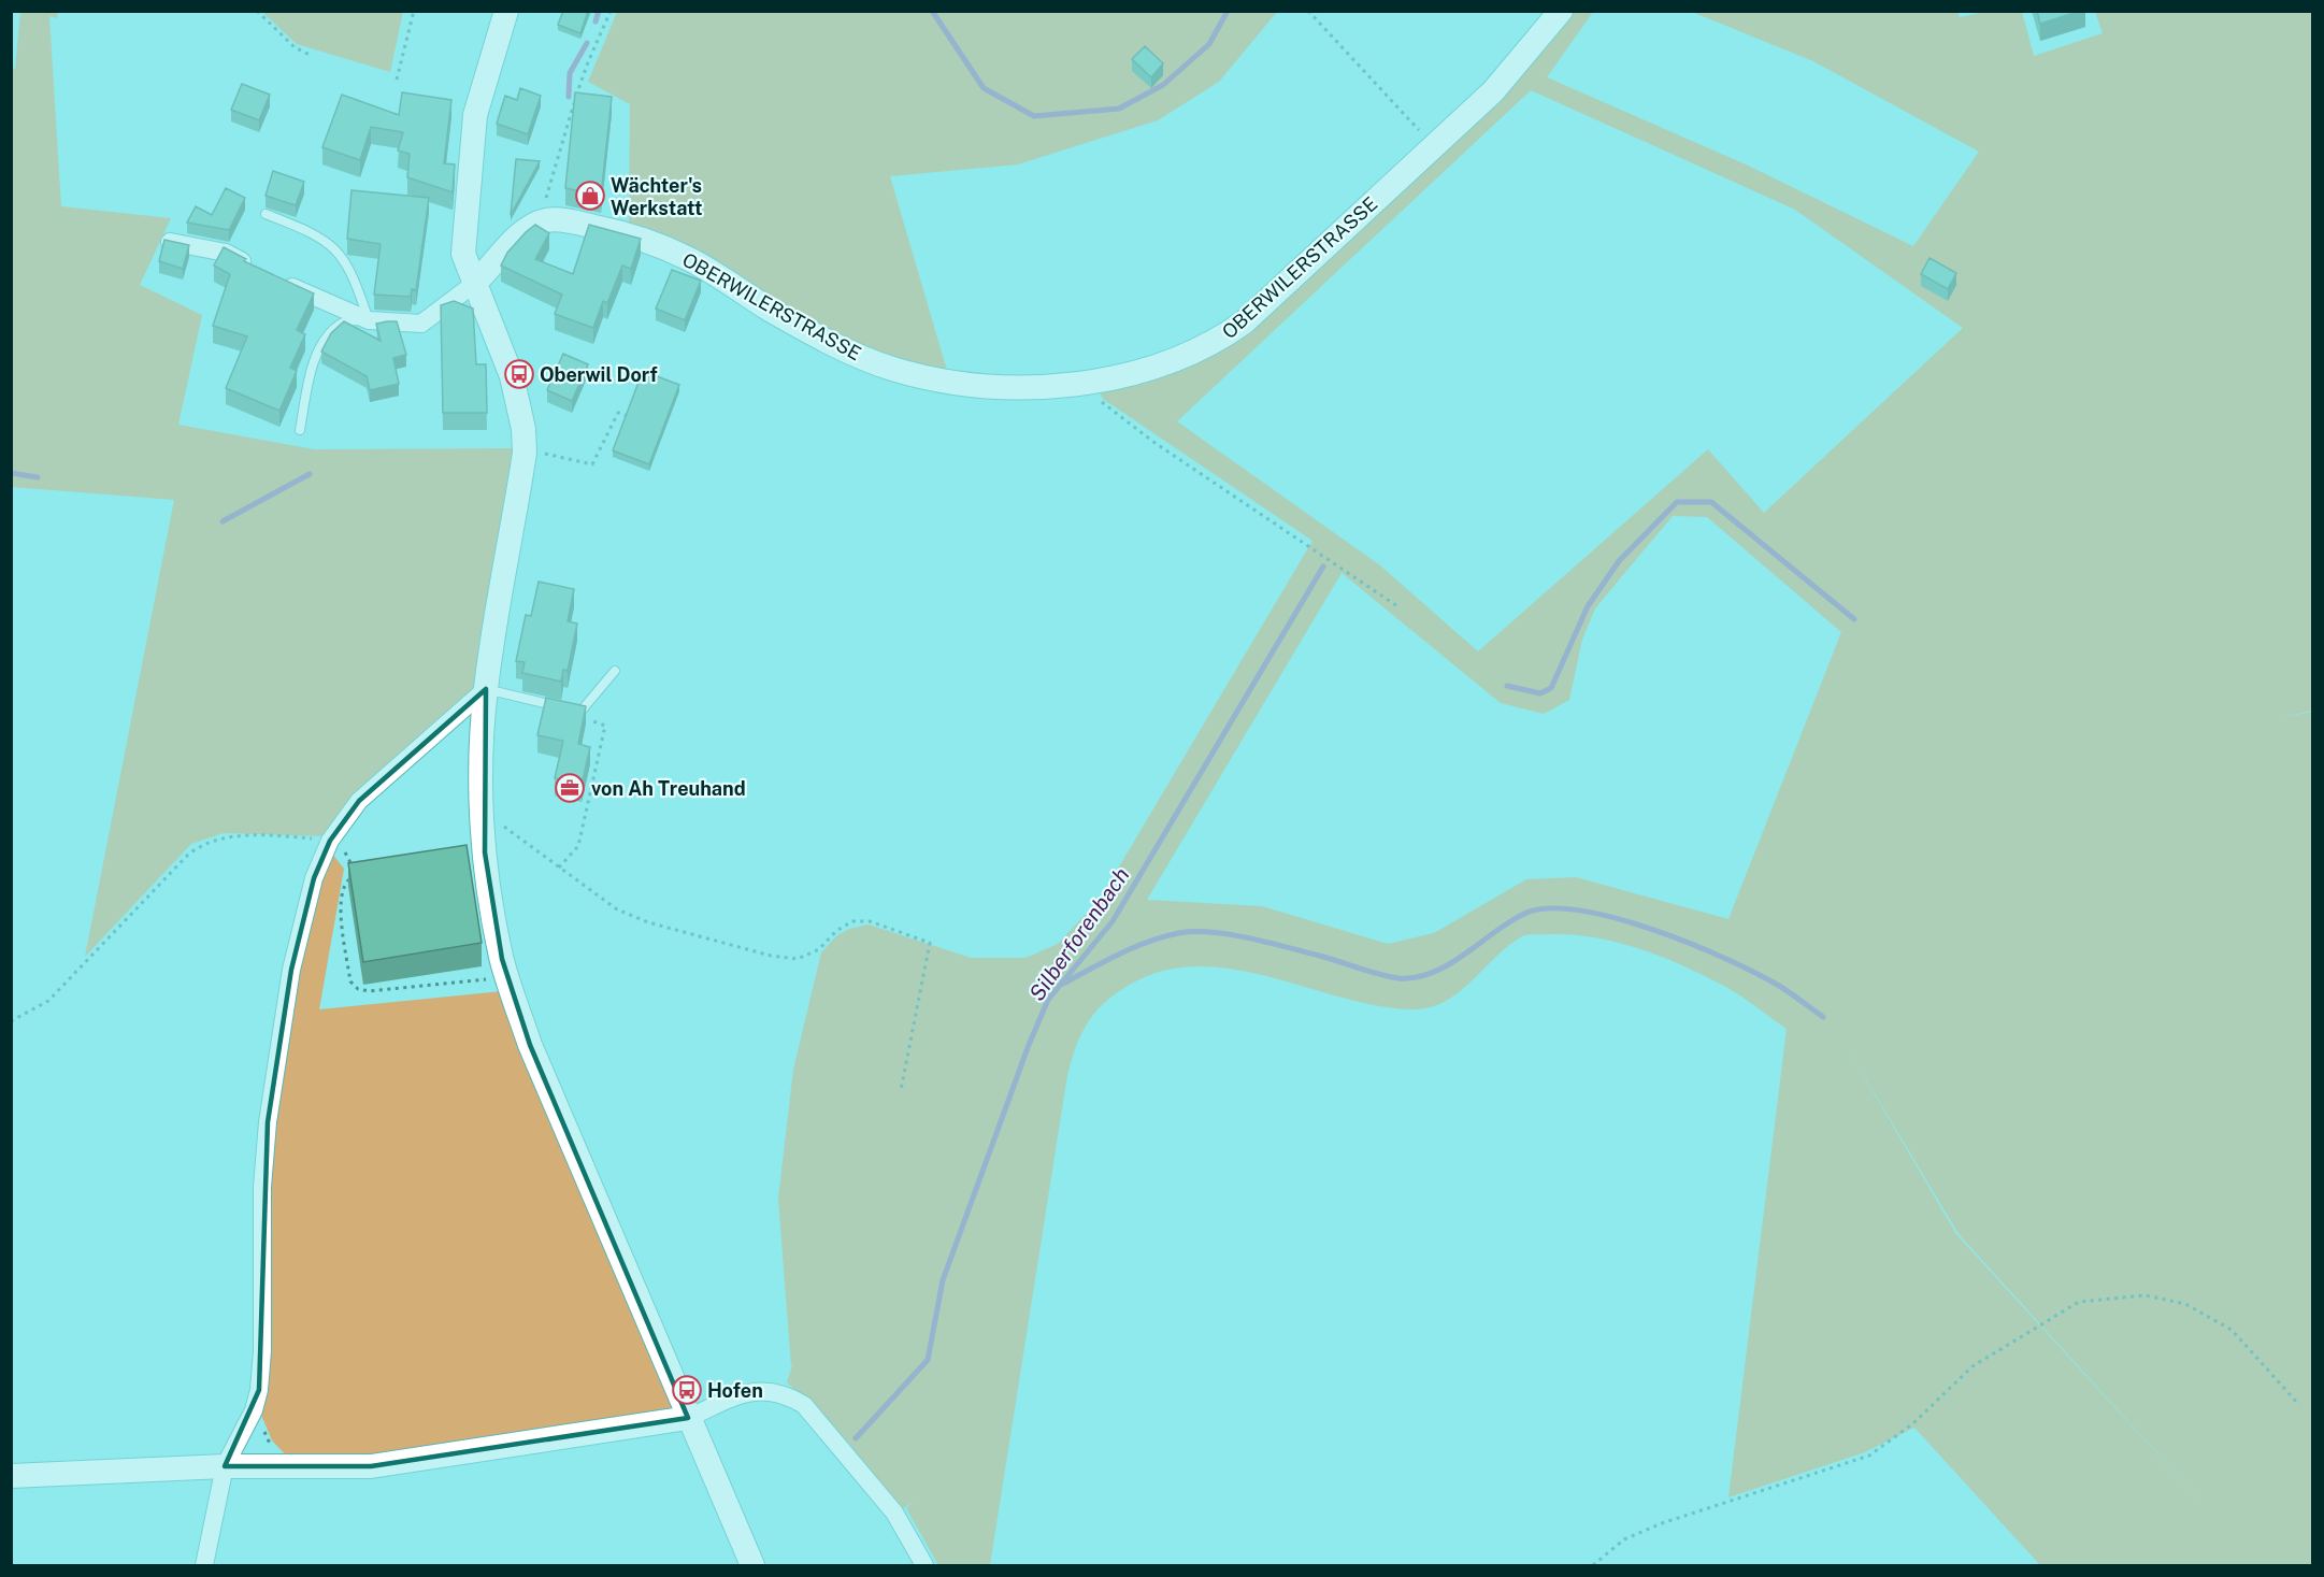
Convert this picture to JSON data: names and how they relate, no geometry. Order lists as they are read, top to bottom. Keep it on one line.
{"streets":{"street":["OBERWILERSTRASSE"]},"water":["Silberforenbach"],"places":{"shop":["Wächter's Werkstatt"],"bus stop":["Oberwil Dorf","Hofen"],"office":["von Ah Treuhand"]}}
